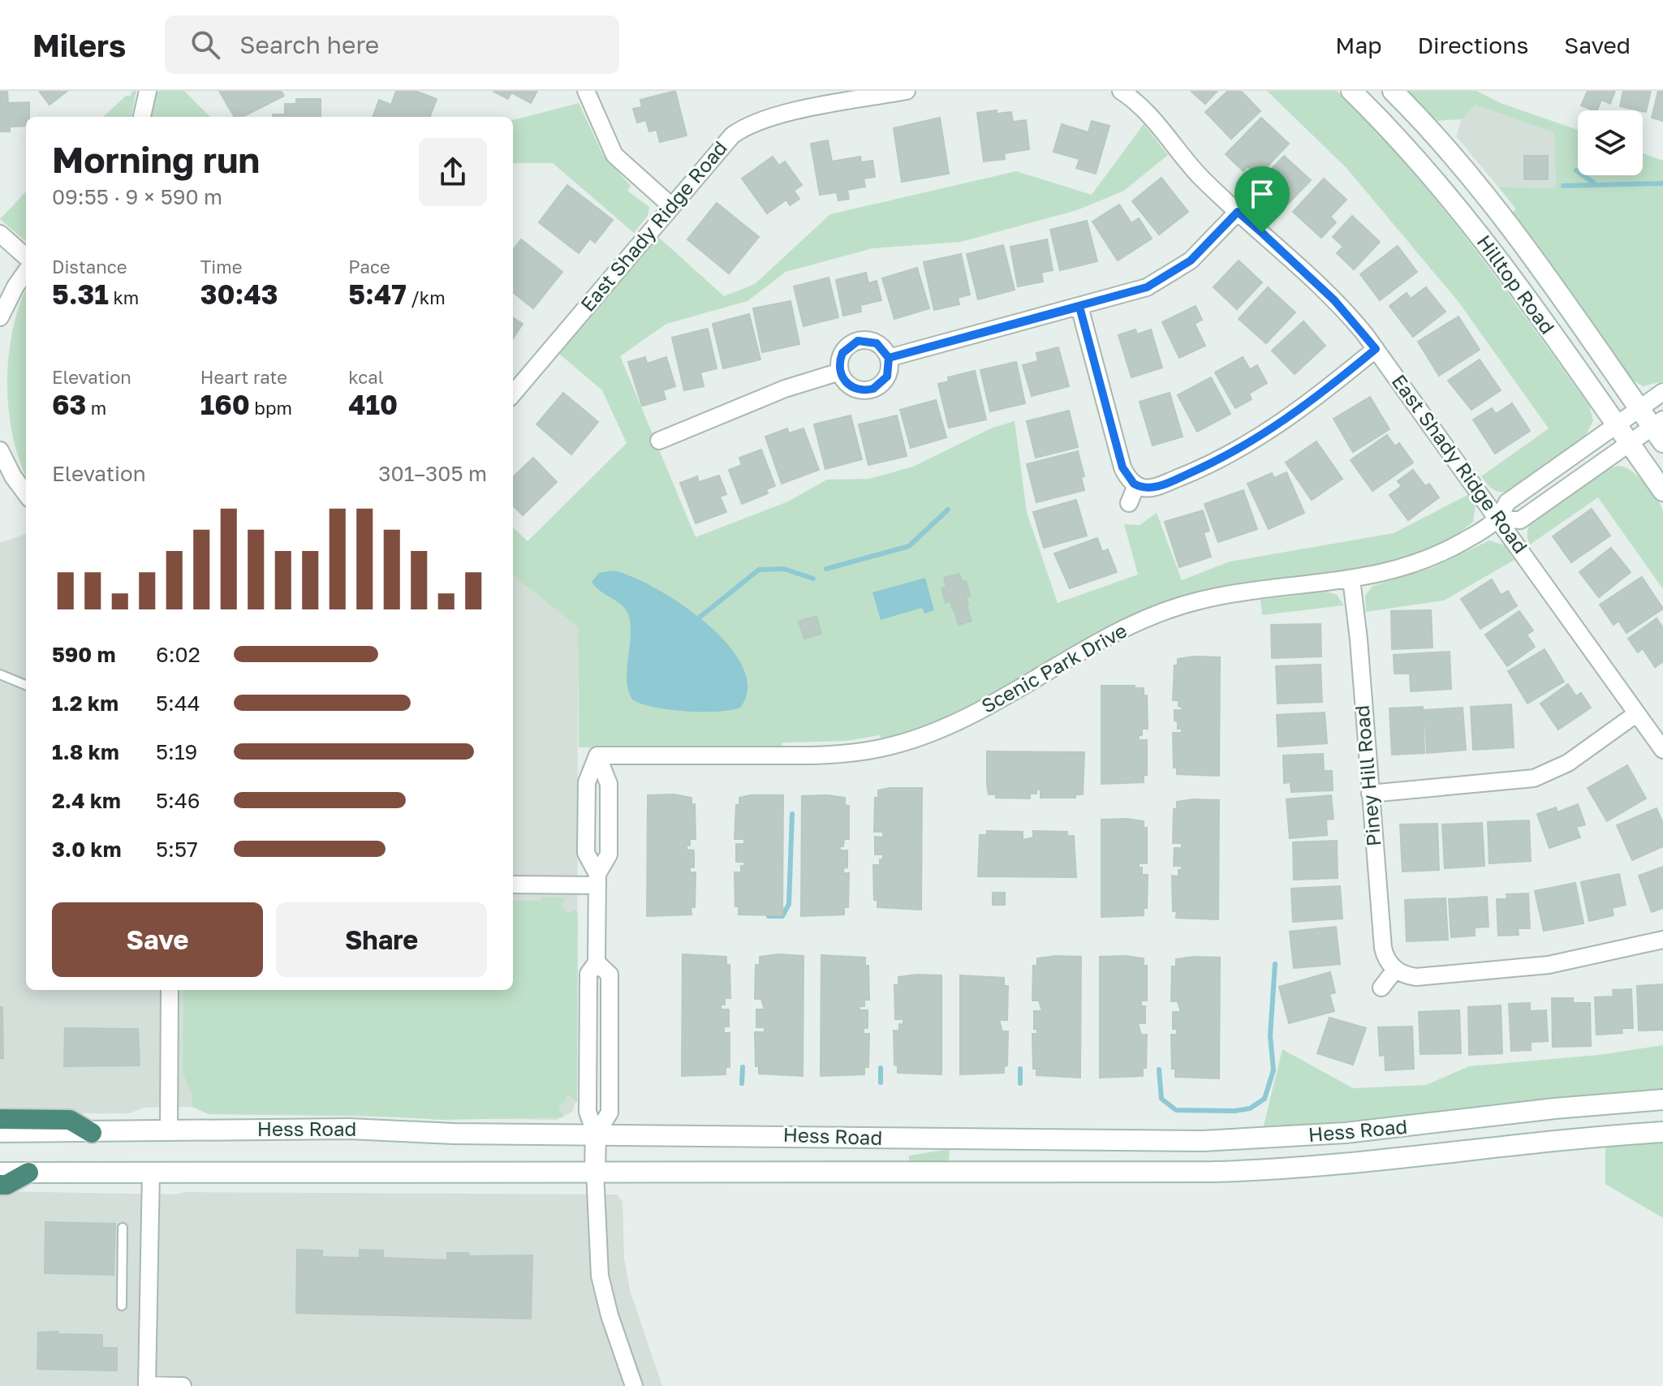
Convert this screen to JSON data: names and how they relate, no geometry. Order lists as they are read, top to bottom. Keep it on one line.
{"streets":{"main road":["Hilltop Road","Hess Road"],"street":["East Shady Ridge Road","Scenic Park Drive","Piney Hill Road"]},"crossings":[["East Shady Ridge Road","Scenic Park Drive"],["Hilltop Road","Scenic Park Drive"],["Scenic Park Drive","Piney Hill Road"]],"page":{"header":"Milers","search":"Search here","nav":["Map","Directions","Saved"],"heading":["Morning run","09:55 · 9 × 590 m"],"stats":[["Distance","5.31 km"],["Time","30:43"],["Pace","5:47 /km"],["Elevation","63 m"],["Heart rate","160 bpm"],["kcal","410"]],"chart":["Elevation","301–305 m"],"list":[{"name":"590 m","note":"6:02"},{"name":"1.2 km","note":"5:44"},{"name":"1.8 km","note":"5:19"},{"name":"2.4 km","note":"5:46"},{"name":"3.0 km","note":"5:57"}],"buttons":["Save","Share"]}}
